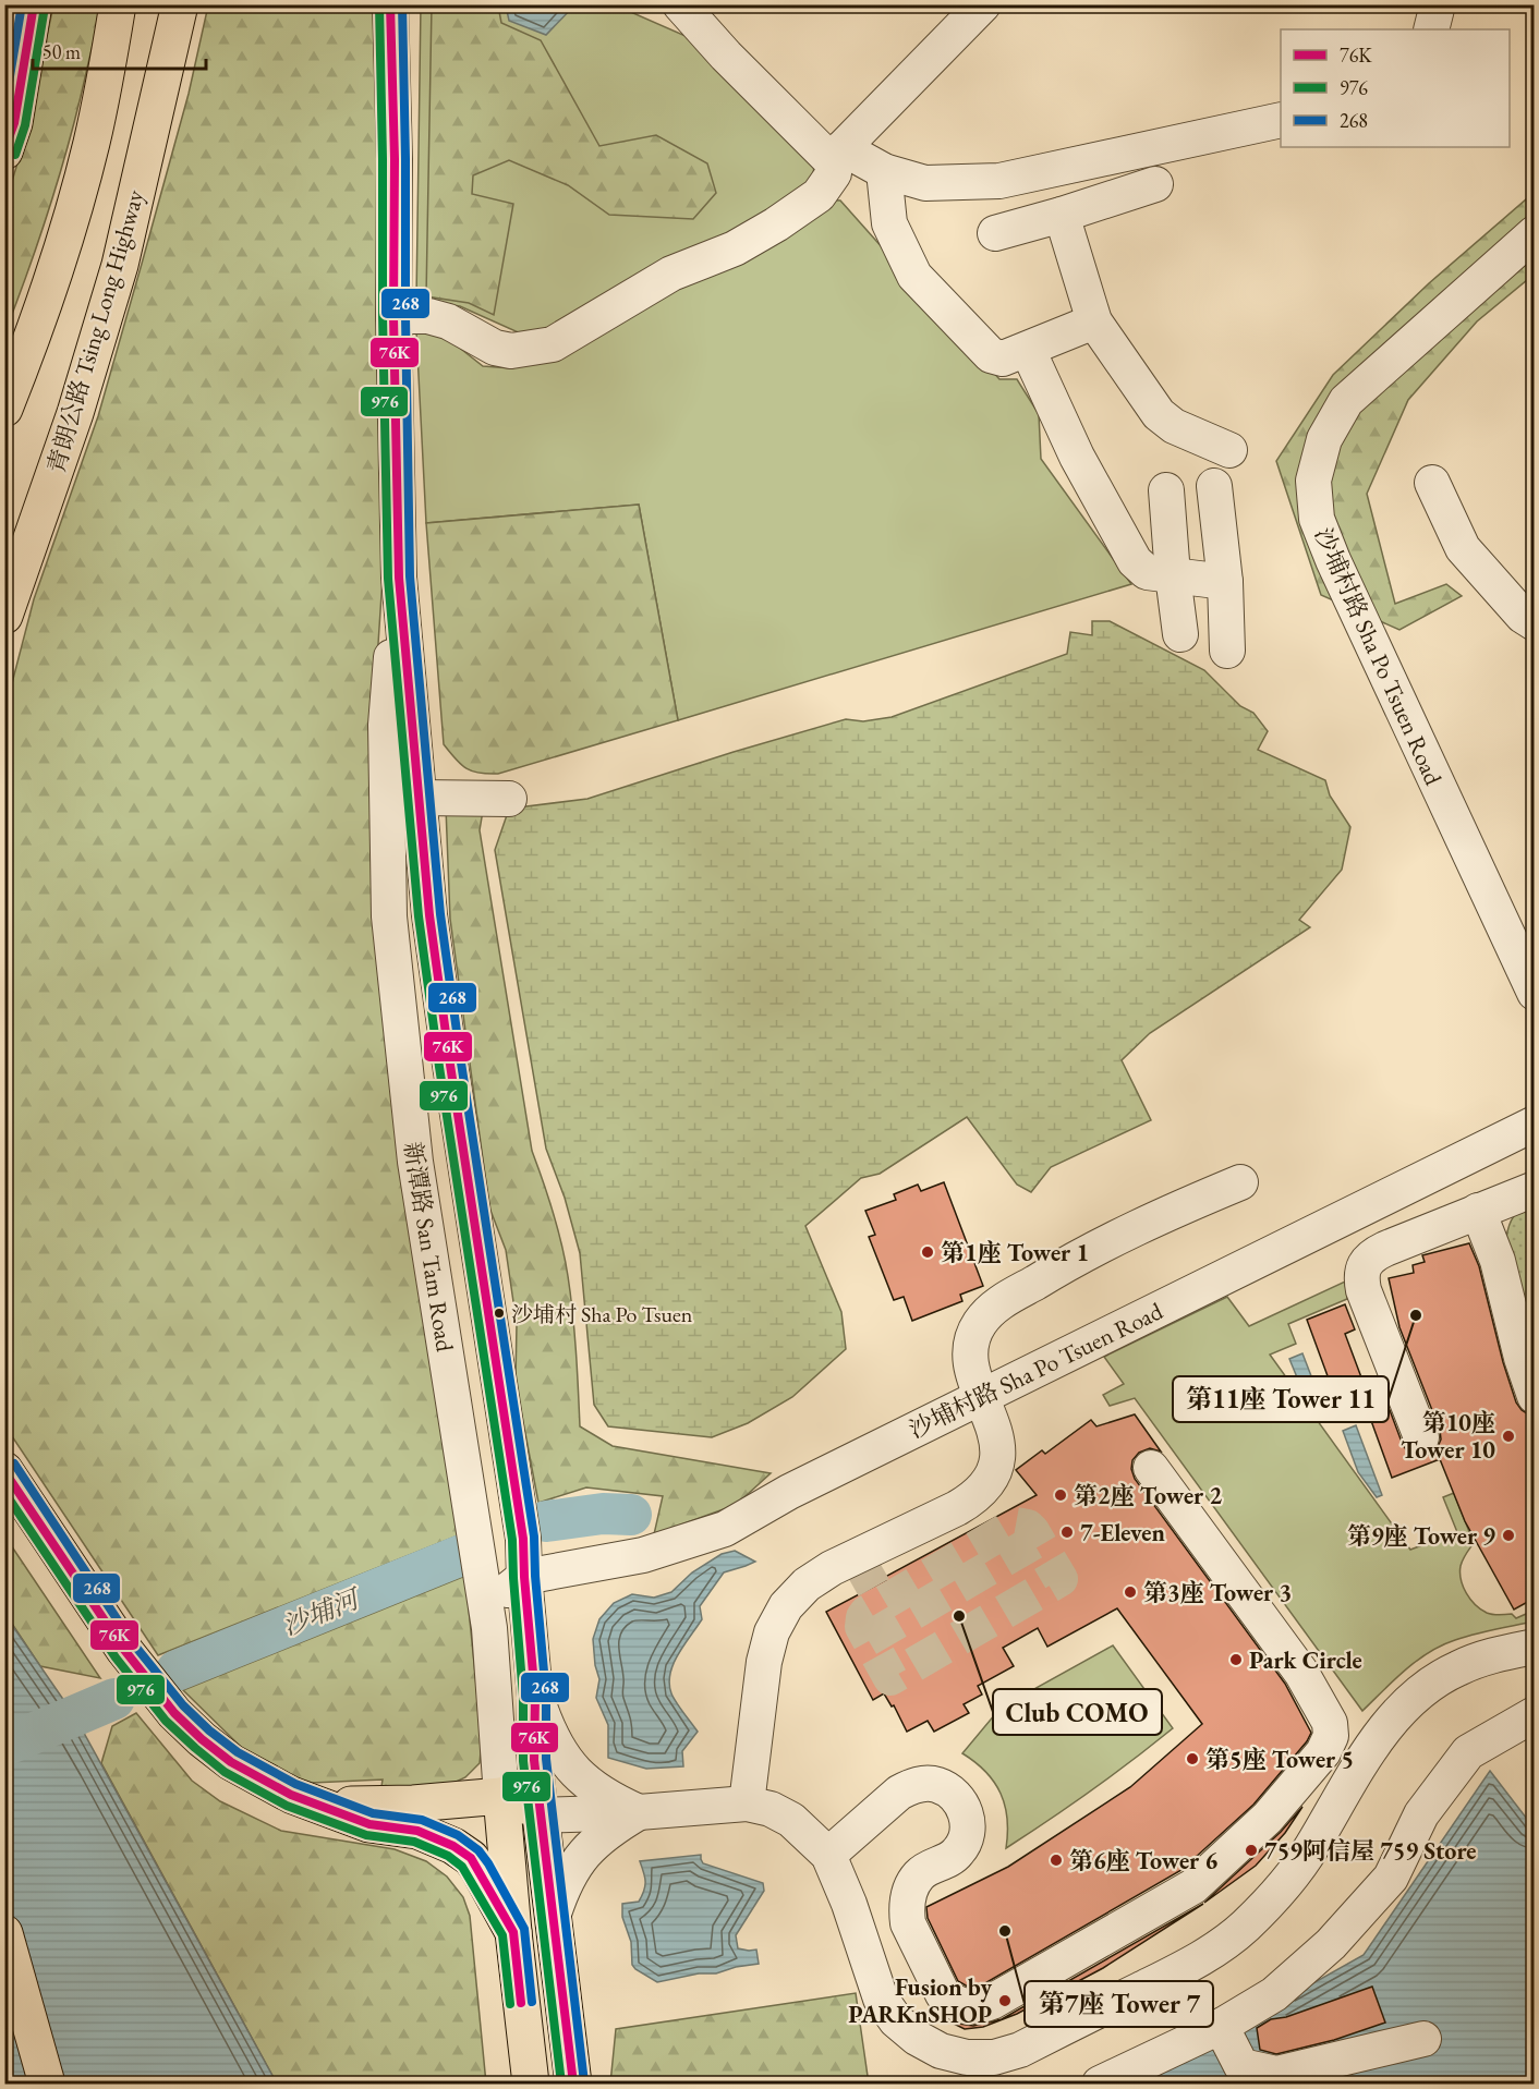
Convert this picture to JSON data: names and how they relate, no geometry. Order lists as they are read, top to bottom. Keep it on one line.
{"streets":{"main road":["青朗公路 Tsing Long Highway"],"street":["沙埔村路 Sha Po Tsuen Road","新潭路 San Tam Road"]},"crossings":[["沙埔村路 Sha Po Tsuen Road","新潭路 San Tam Road"]],"water":["沙埔河"],"places":["第1座 Tower 1","沙埔村 Sha Po Tsuen","第11座 Tower 11","第10座 Tower 10","第2座 Tower 2","7-Eleven","第9座 Tower 9","第3座 Tower 3","Club COMO","Park Circle","第5座 Tower 5","759阿信屋 759 Store","第6座 Tower 6","第7座 Tower 7","Fusion by PARKnSHOP"],"lines":["transit line 76K","transit line 976","transit line 268"],"legend":["76K","976","268"],"scale_bar":"50 m"}
